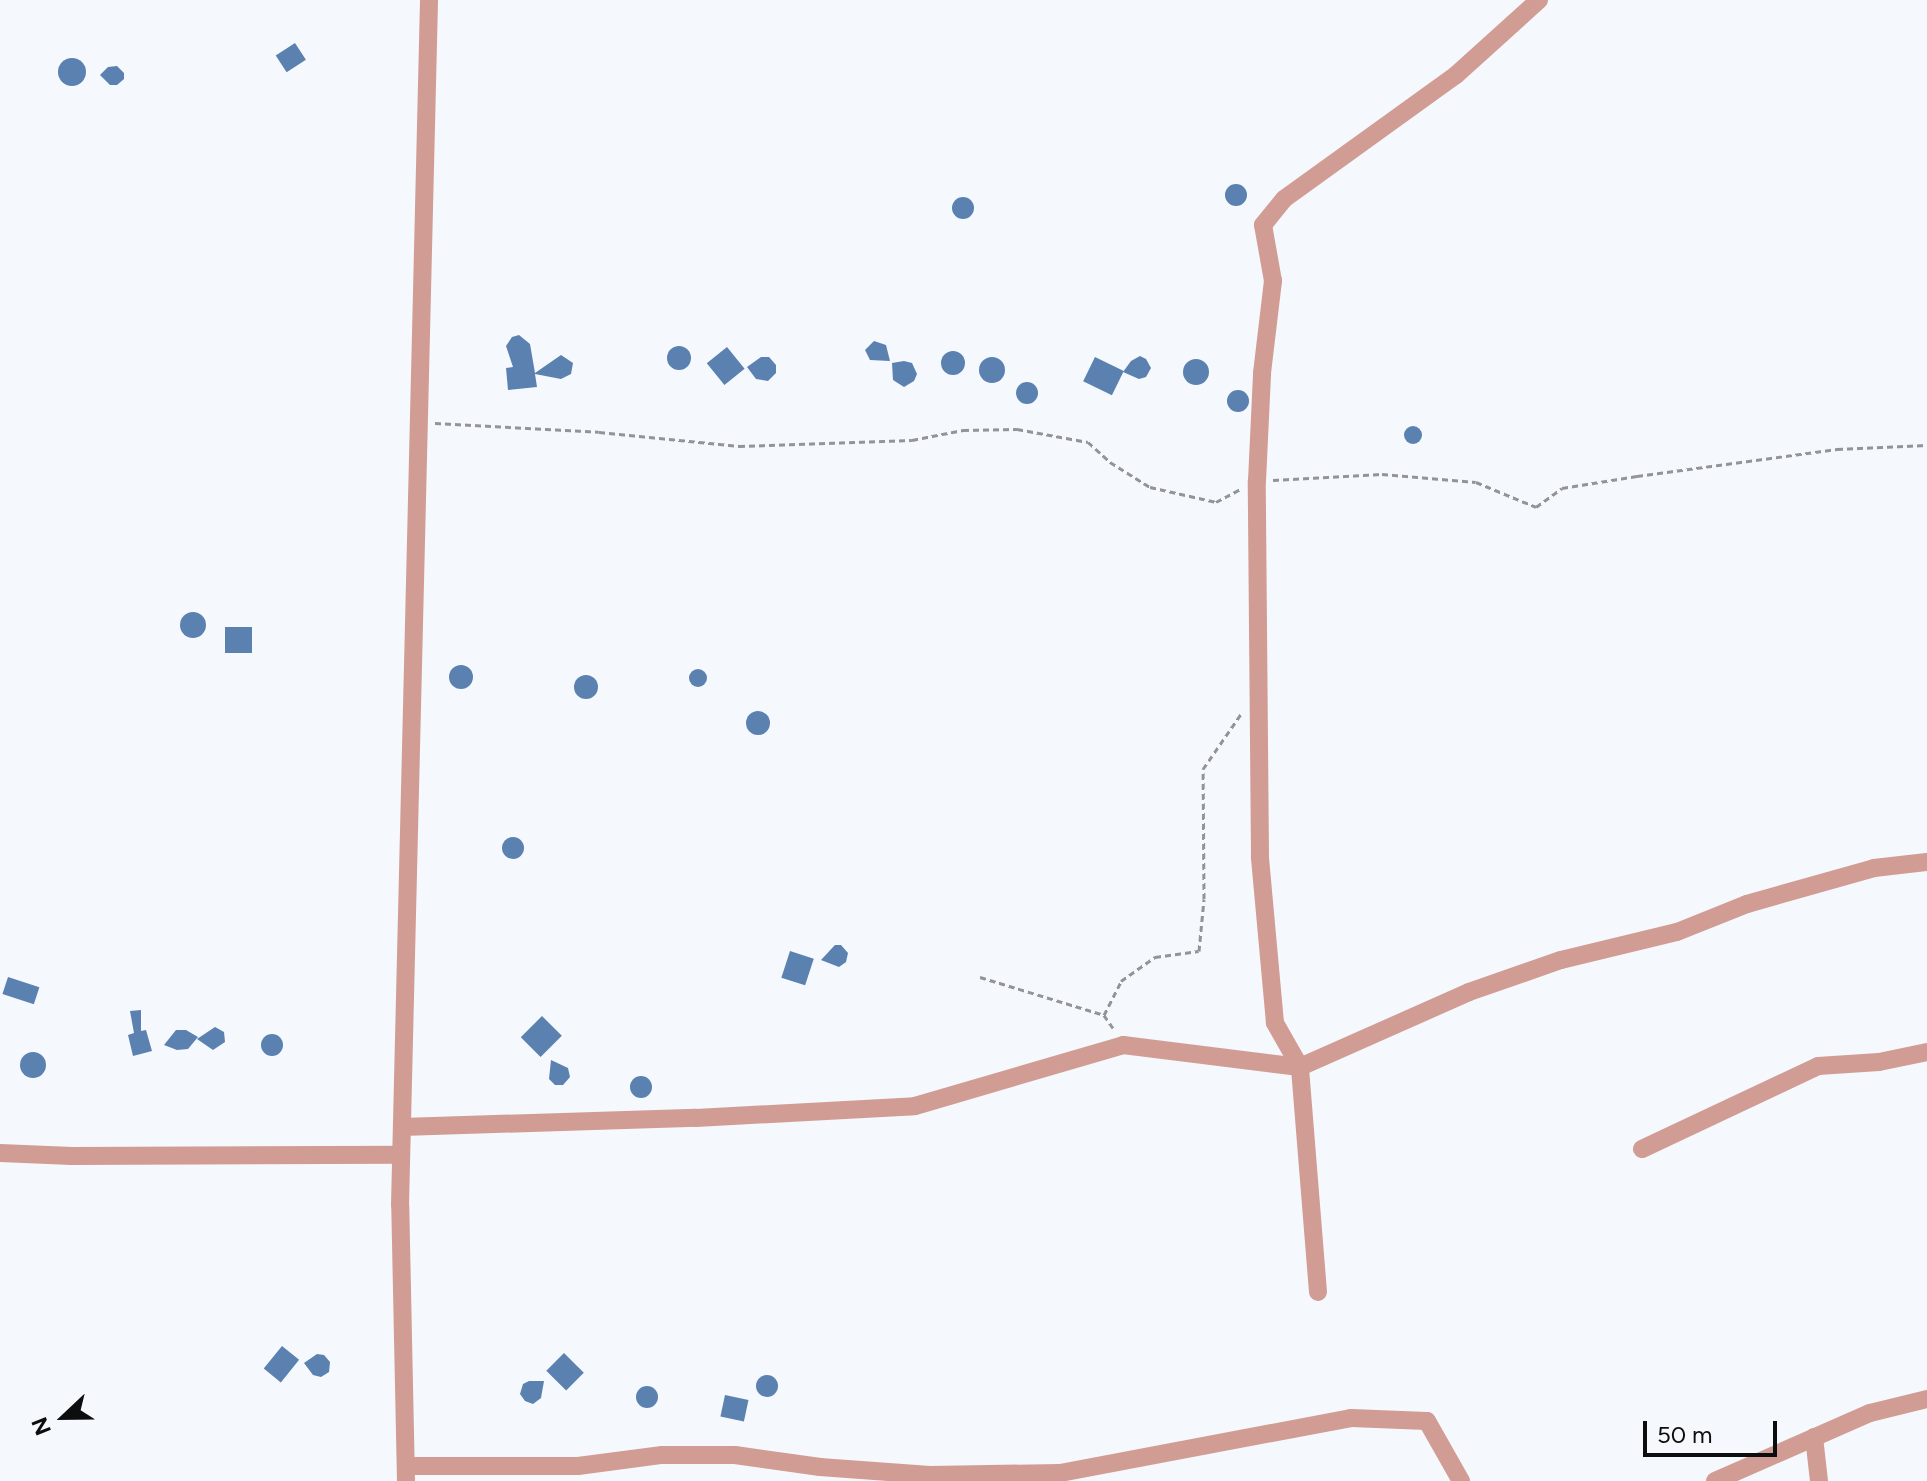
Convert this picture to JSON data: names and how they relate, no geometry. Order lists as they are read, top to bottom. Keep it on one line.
{"scale_bar":"50 m","north":"left"}
